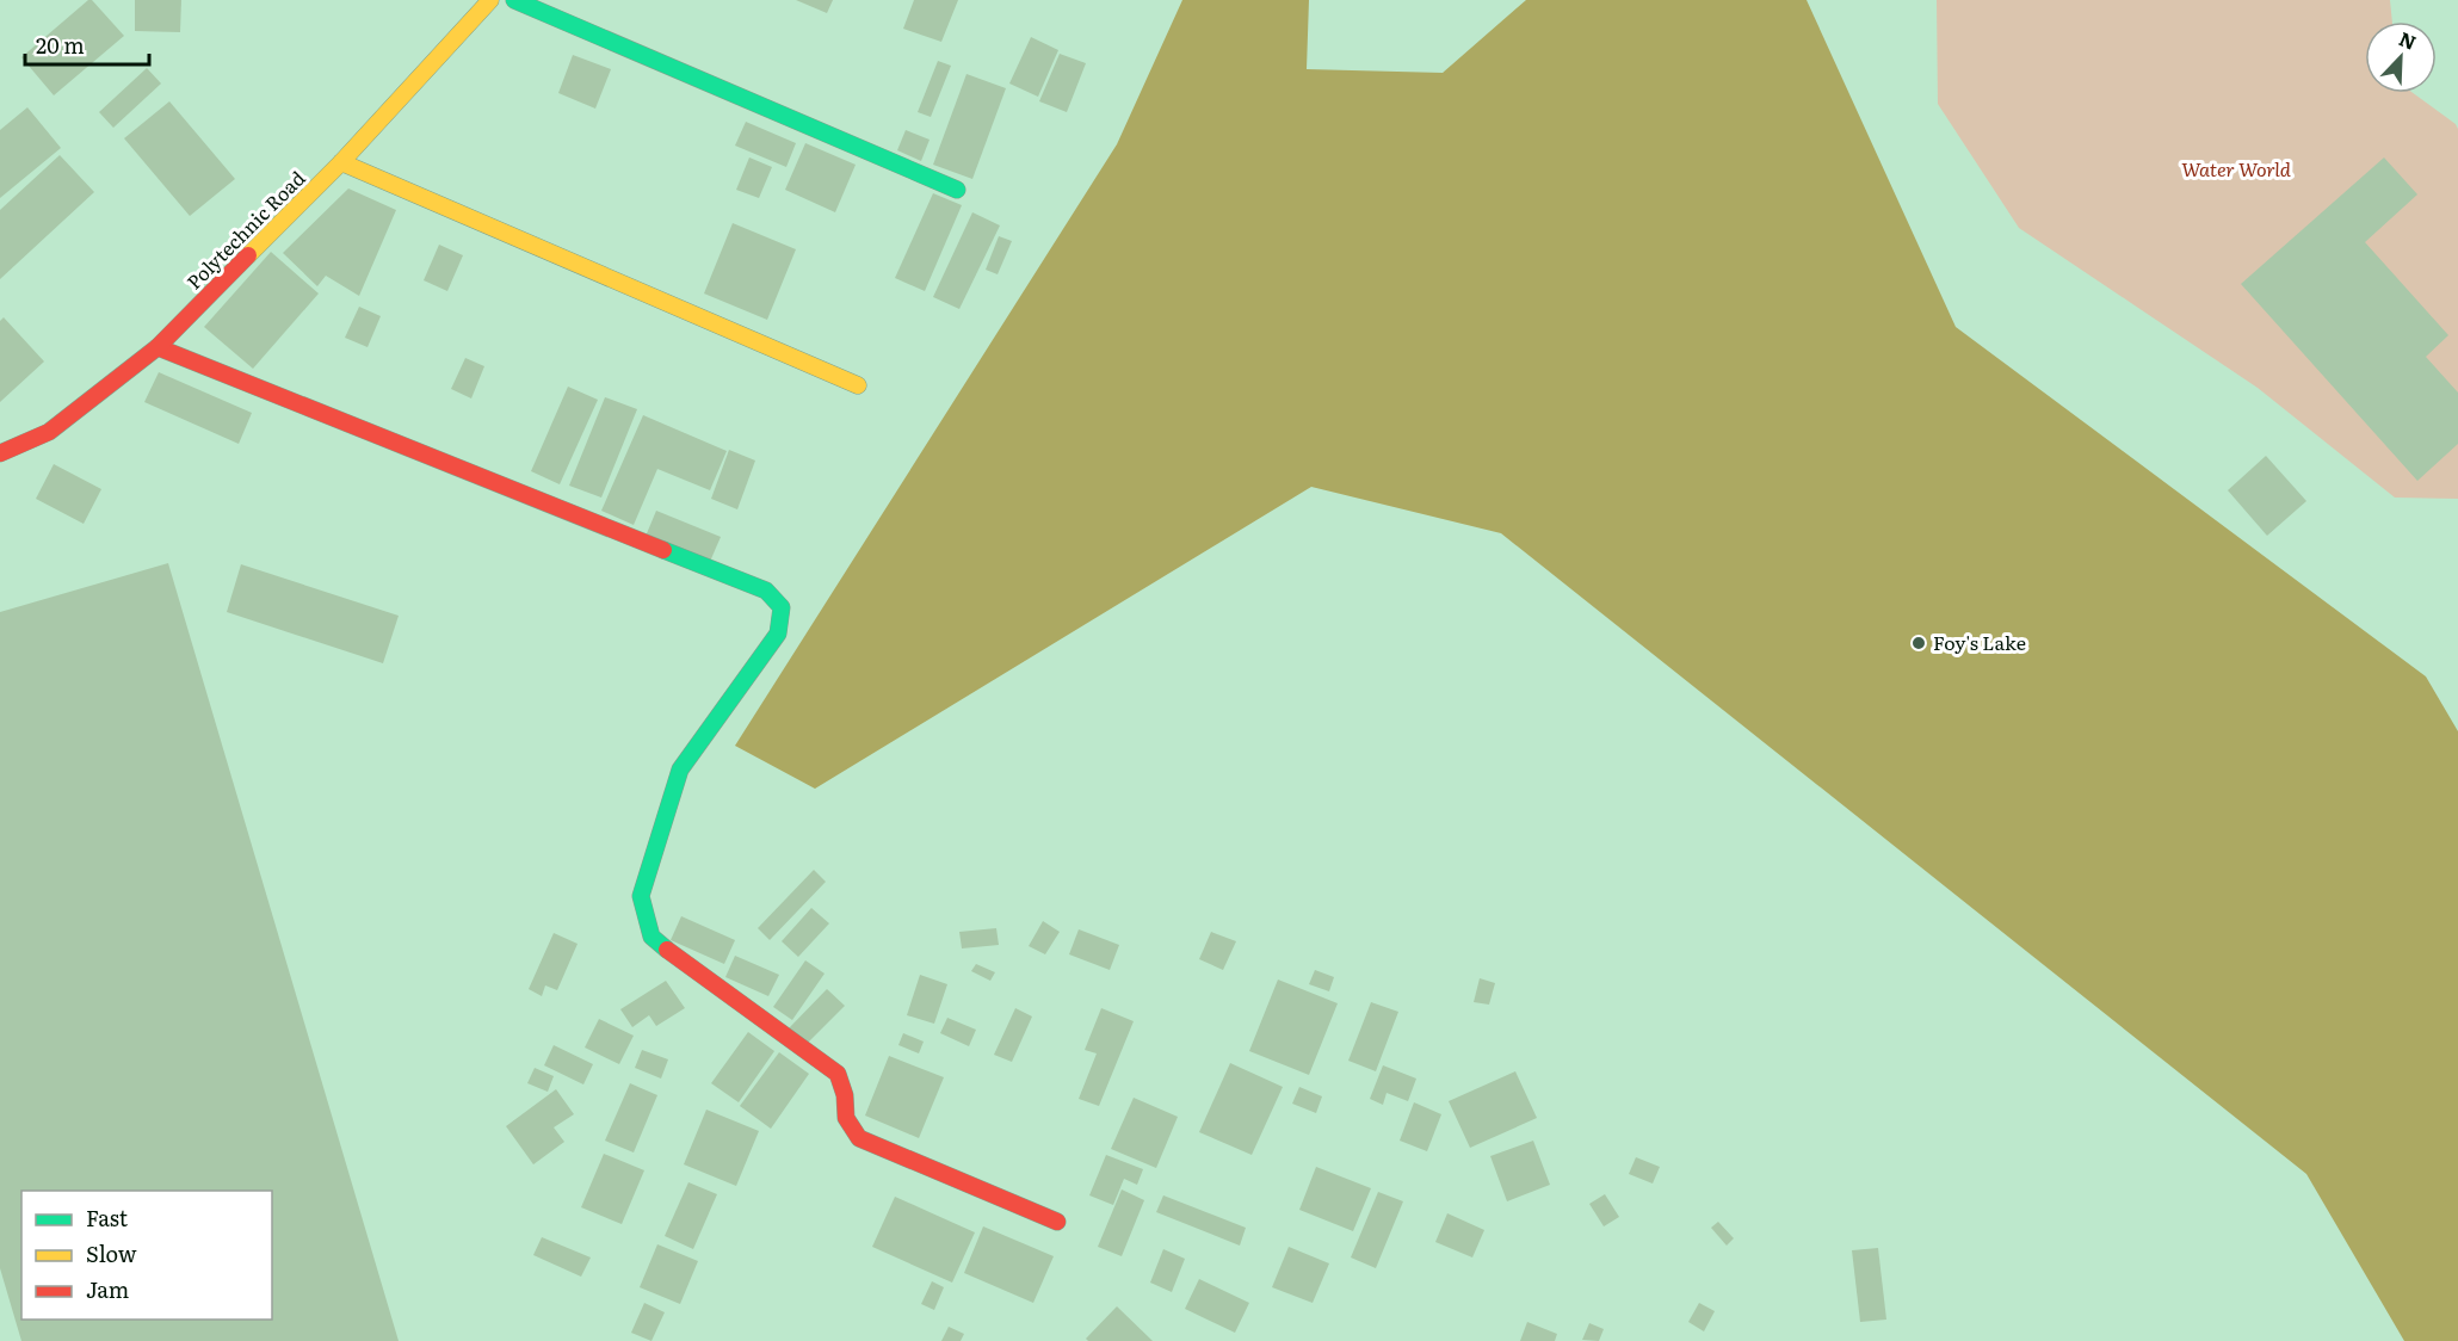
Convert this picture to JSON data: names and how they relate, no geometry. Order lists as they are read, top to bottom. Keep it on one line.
{"streets":{"street":["Polytechnic Road"]},"parks":["Water World"],"places":["Foy's Lake"],"legend":["Fast","Slow","Jam"],"scale_bar":"20 m","north":"top right"}
